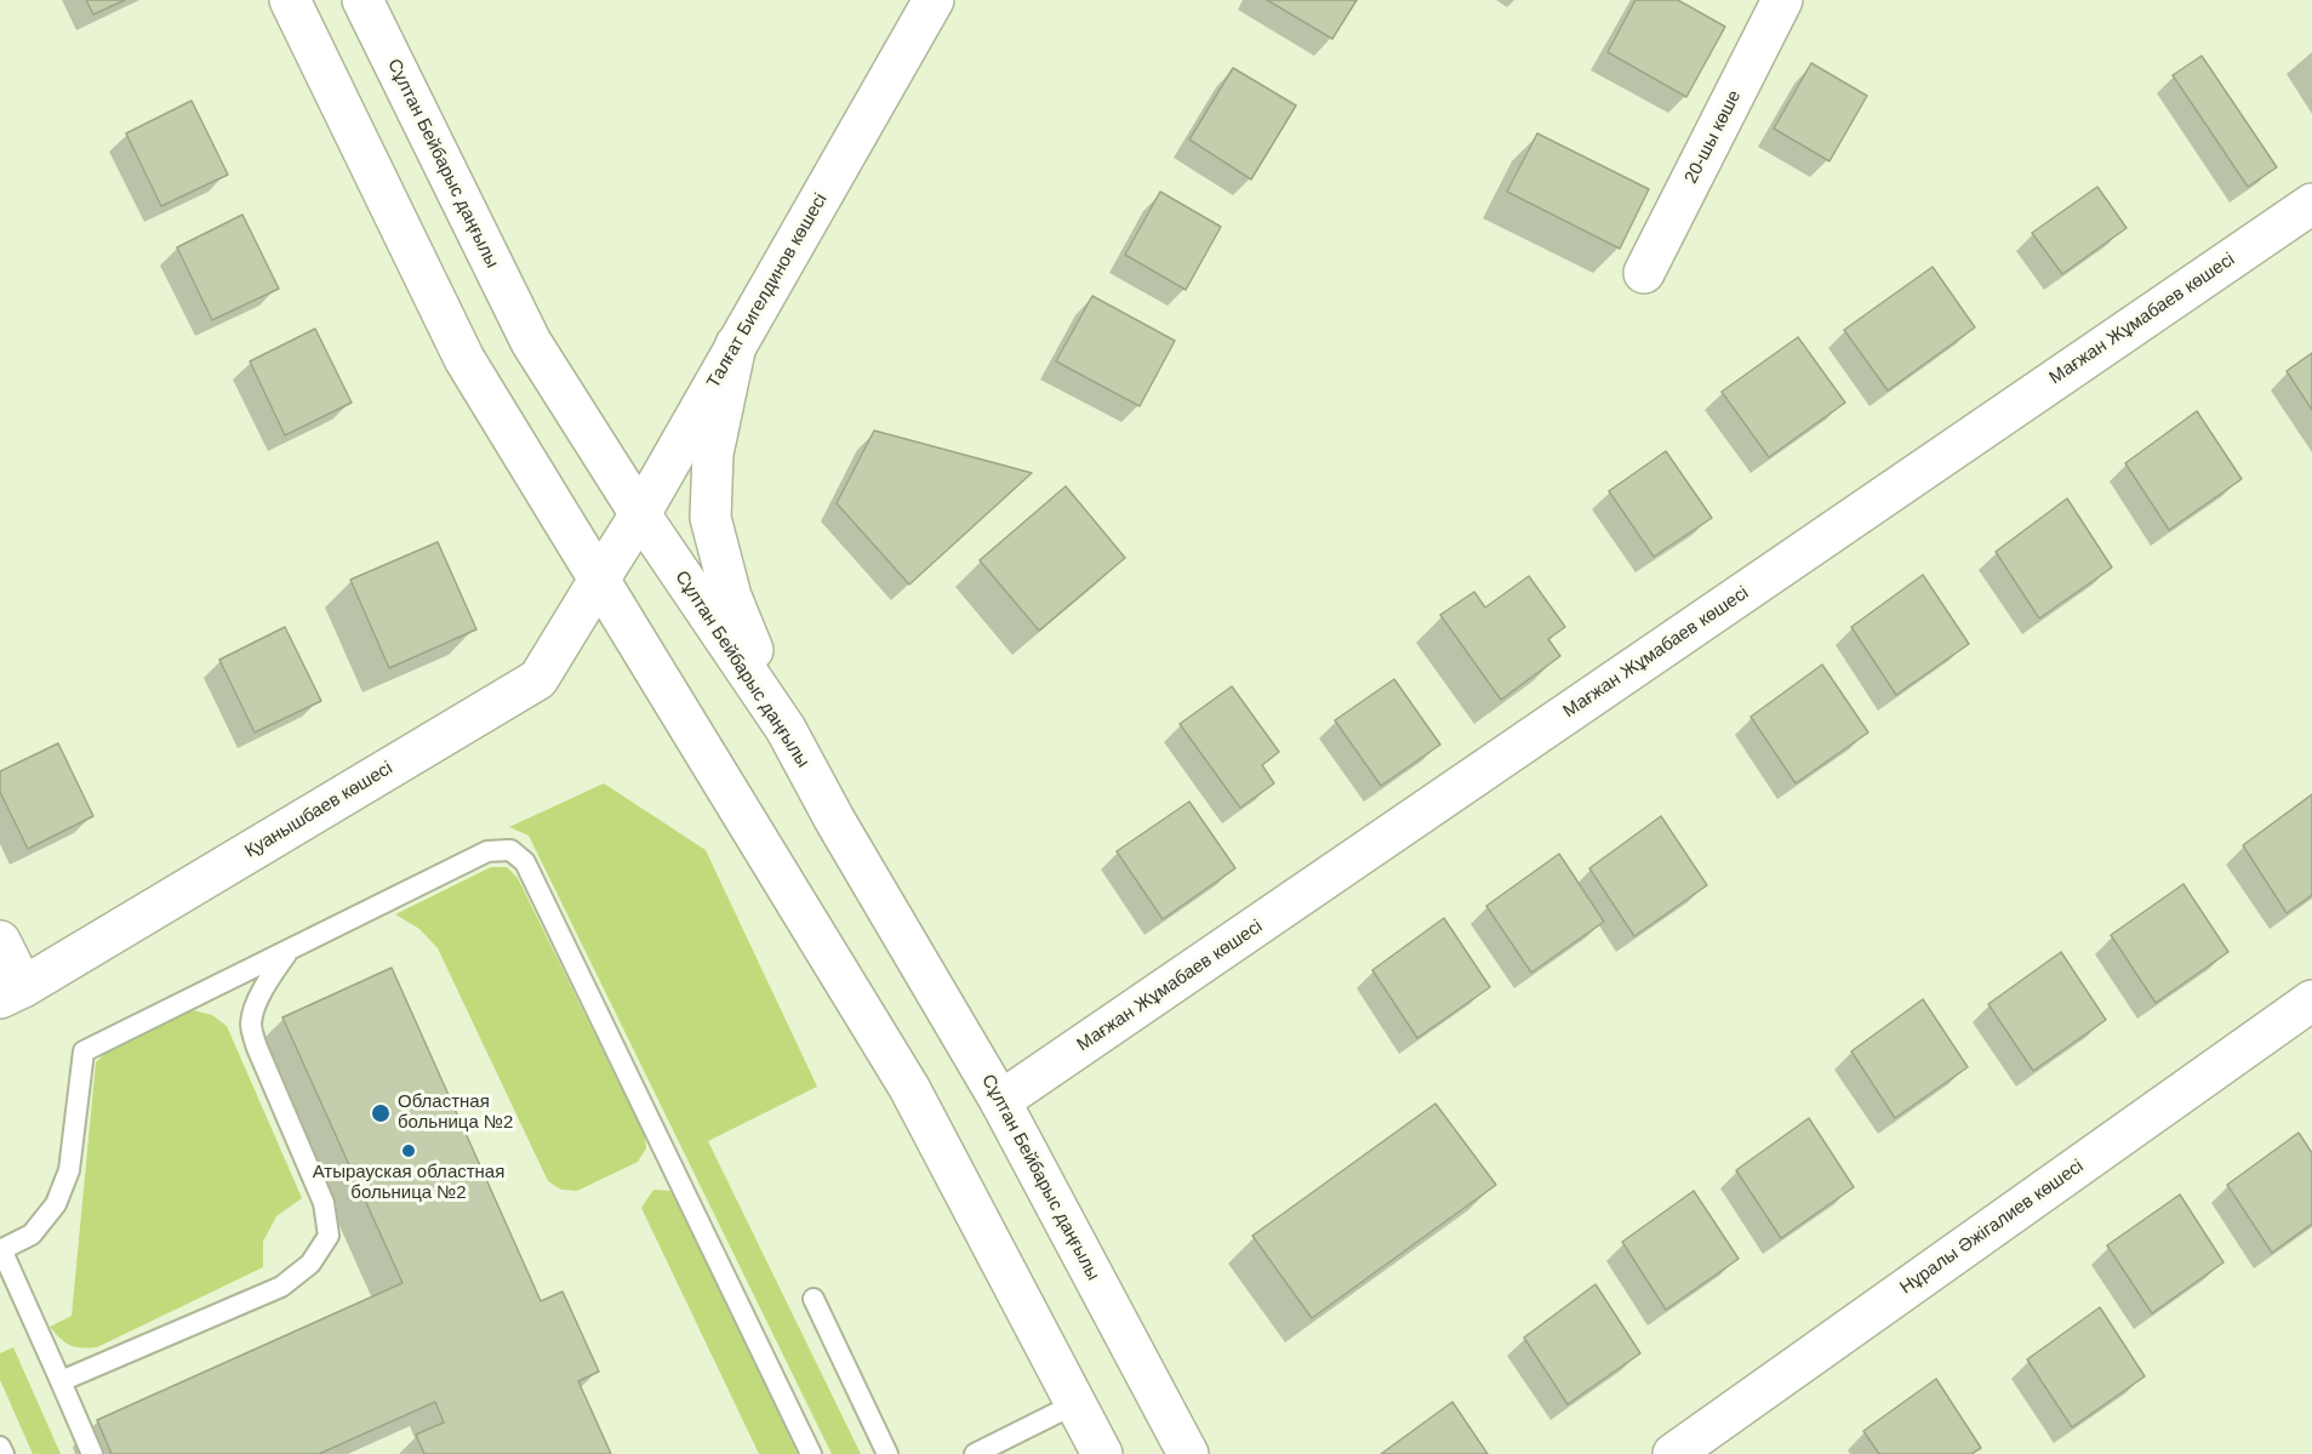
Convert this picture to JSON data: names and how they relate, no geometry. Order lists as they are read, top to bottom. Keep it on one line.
{"streets":{"street":["20-шы көше","Сұлтан Бейбарыс даңғылы","Талғат Бигелдинов көшесі","Мағжан Жұмабаев көшесі","Қуанышбаев көшесі","Нұралы Әжiгалиев көшесi"]},"crossings":[["Сұлтан Бейбарыс даңғылы","Талғат Бигелдинов көшесі"],["Сұлтан Бейбарыс даңғылы","Мағжан Жұмабаев көшесі"],["Талғат Бигелдинов көшесі","Қуанышбаев көшесі"]],"places":["Областная больница №2","Атырауская областная больница №2"]}
